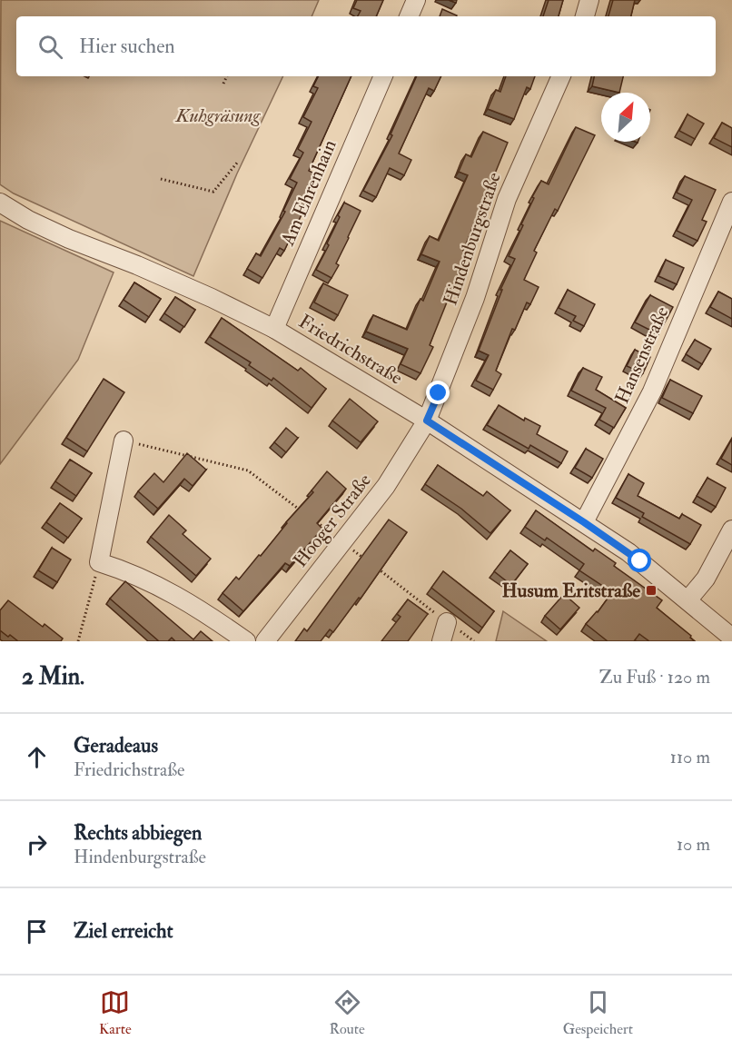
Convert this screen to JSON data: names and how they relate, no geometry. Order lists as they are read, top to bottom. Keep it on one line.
{"streets":{"street":["Am Ehrenhain","Hindenburgstraße","Friedrichstraße","Hansenstraße","Hooger Straße"]},"crossings":[["Am Ehrenhain","Friedrichstraße"],["Hindenburgstraße","Friedrichstraße"],["Hindenburgstraße","Hooger Straße"],["Friedrichstraße","Hansenstraße"],["Friedrichstraße","Hooger Straße"]],"parks":["Kuhgräsung"],"places":{"transit":["Husum Eritstraße"]},"north":"top right","page":{"search":"Hier suchen","heading":["2 Min.","Zu Fuß · 120 m"],"list":[["Geradeaus","Friedrichstraße","110 m"],["Rechts abbiegen","Hindenburgstraße","10 m"],"Ziel erreicht"],"nav":["Karte","Route","Gespeichert"]}}
